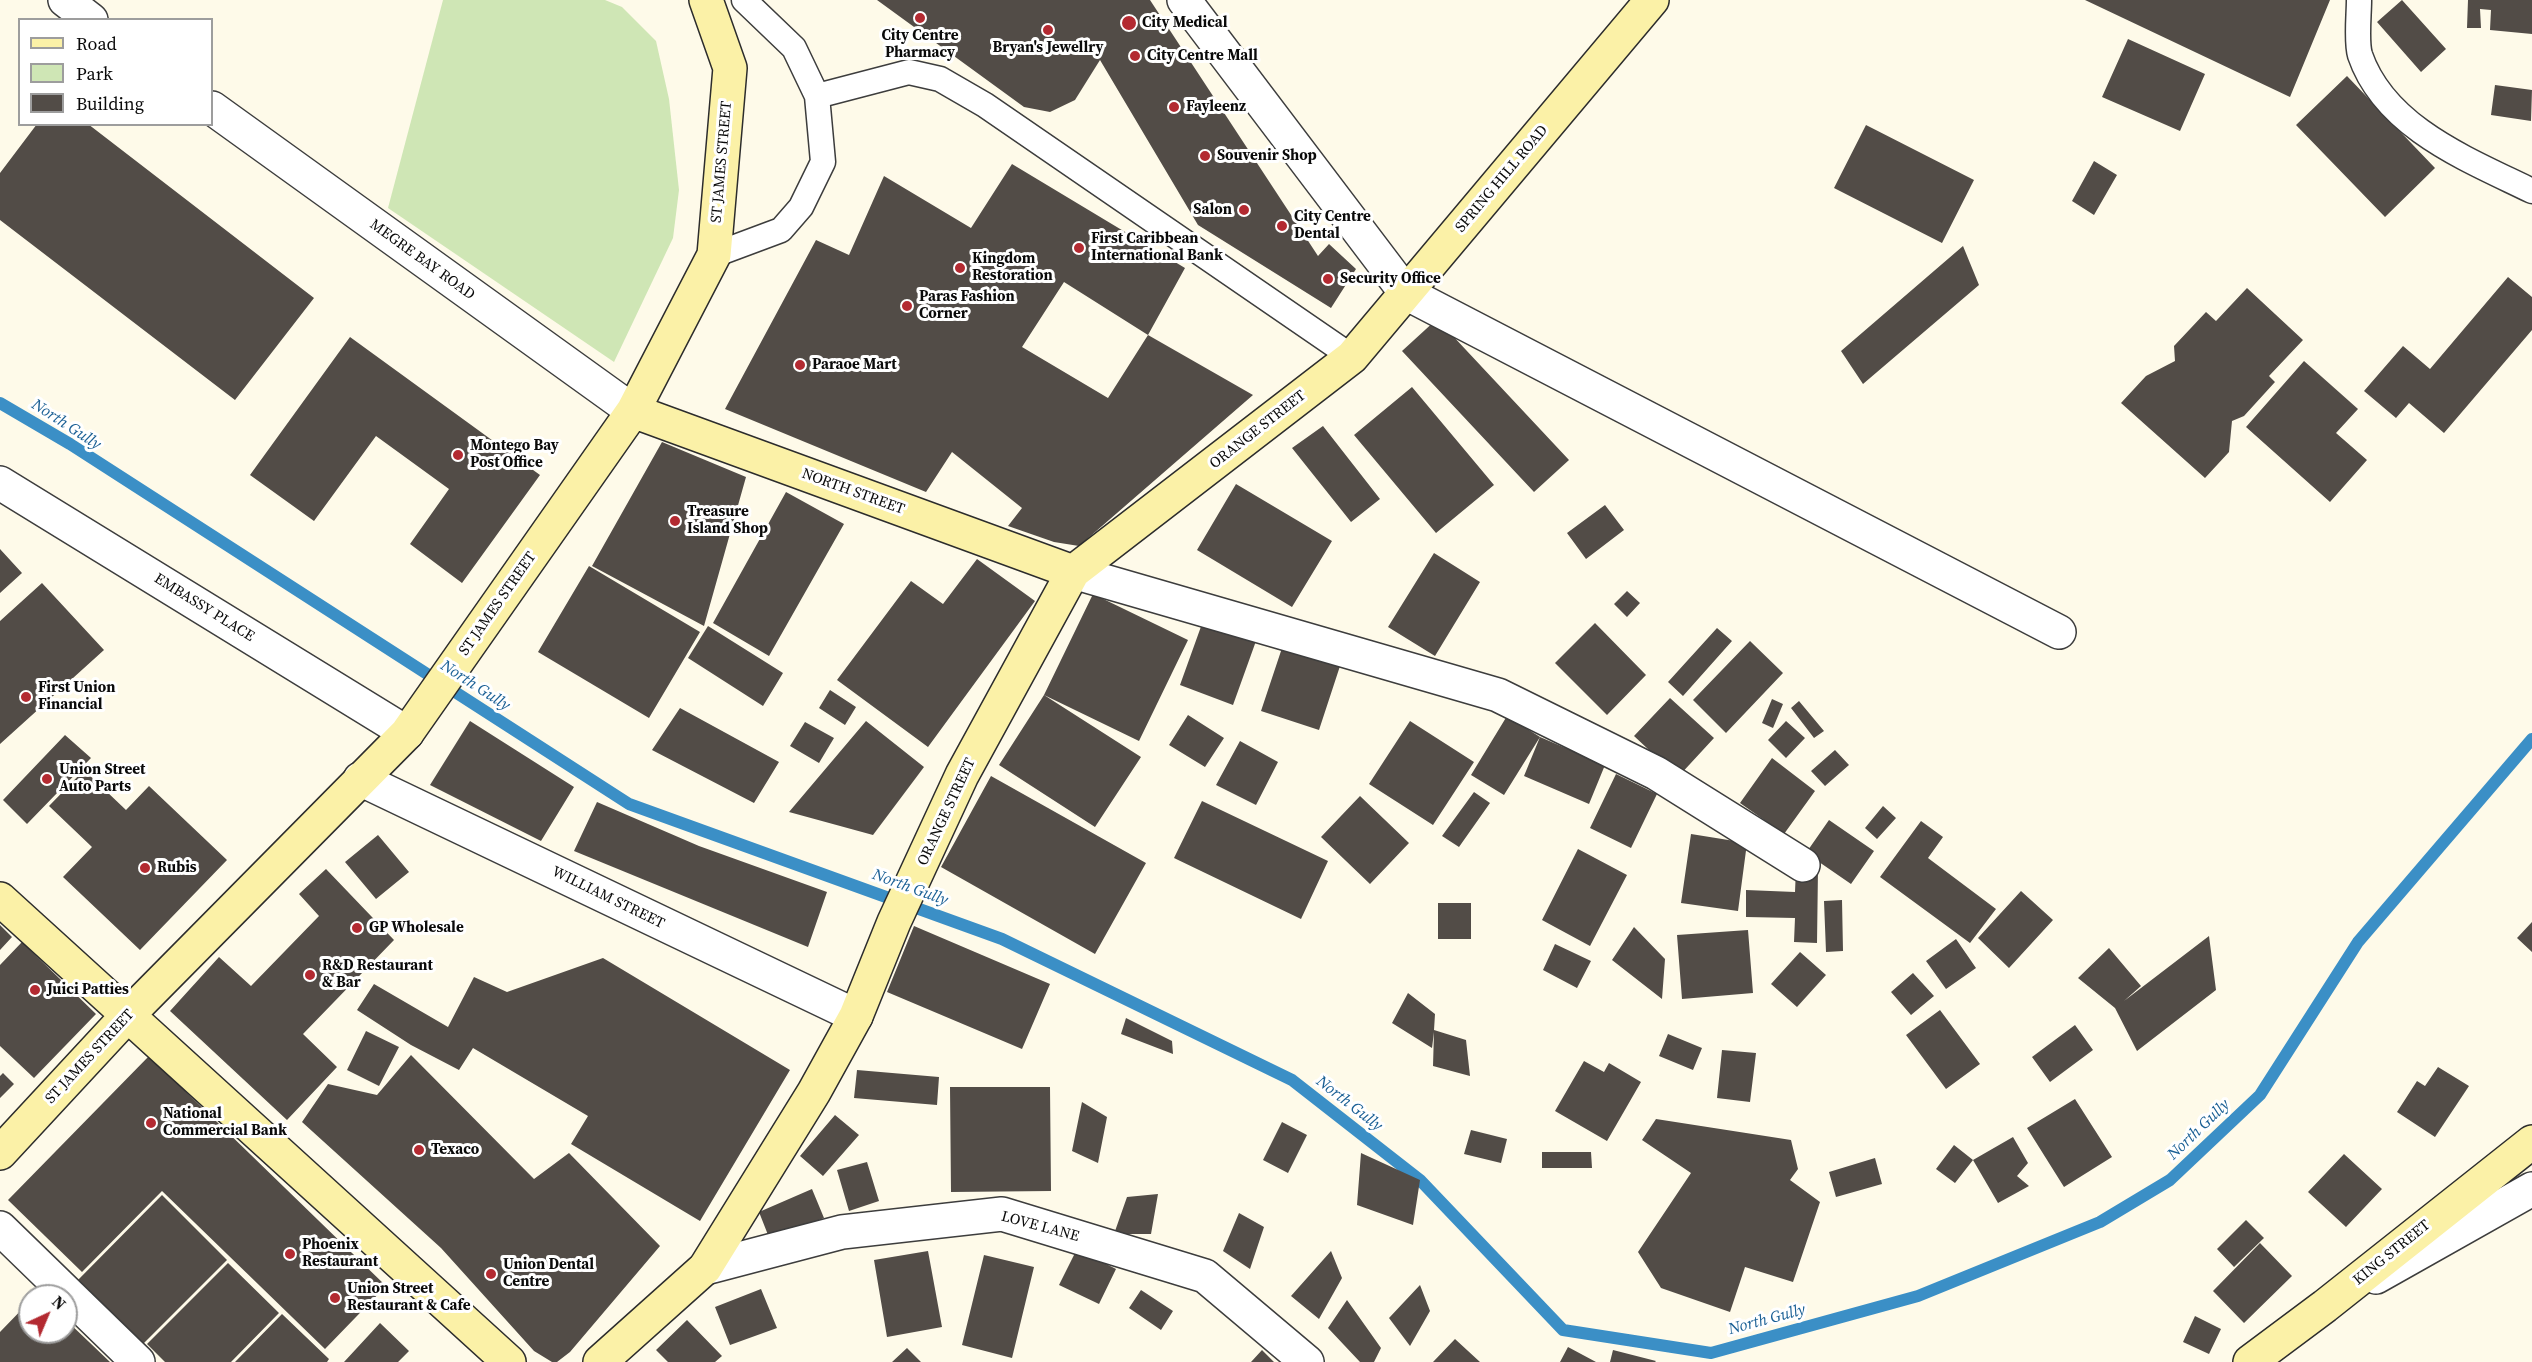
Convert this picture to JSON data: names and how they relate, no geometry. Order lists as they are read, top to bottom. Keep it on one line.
{"streets":{"street":["ST JAMES STREET","SPRING HILL ROAD","MEGRE BAY ROAD","ORANGE STREET","NORTH STREET","EMBASSY PLACE","WILLIAM STREET","LOVE LANE","KING STREET"]},"crossings":[["ST JAMES STREET","MEGRE BAY ROAD"],["ST JAMES STREET","NORTH STREET"],["ST JAMES STREET","EMBASSY PLACE"],["ST JAMES STREET","WILLIAM STREET"],["SPRING HILL ROAD","ORANGE STREET"],["MEGRE BAY ROAD","NORTH STREET"],["ORANGE STREET","NORTH STREET"],["ORANGE STREET","WILLIAM STREET"],["ORANGE STREET","LOVE LANE"]],"water":["North Gully"],"places":["City Centre Pharmacy","City Medical","Bryan's Jewellry","City Centre Mall","Fayleenz","Souvenir Shop","Salon","City Centre Dental","First Caribbean International Bank","Kingdom Restoration","Security Office","Paras Fashion Corner","Paraoe Mart","Montego Bay Post Office","Treasure Island Shop","First Union Financial","Union Street Auto Parts","Rubis","GP Wholesale","R&D Restaurant & Bar","Juici Patties","National Commercial Bank","Texaco","Phoenix Restaurant","Union Dental Centre","Union Street Restaurant & Cafe"],"legend":["Road","Park","Building"],"north":"top right"}
